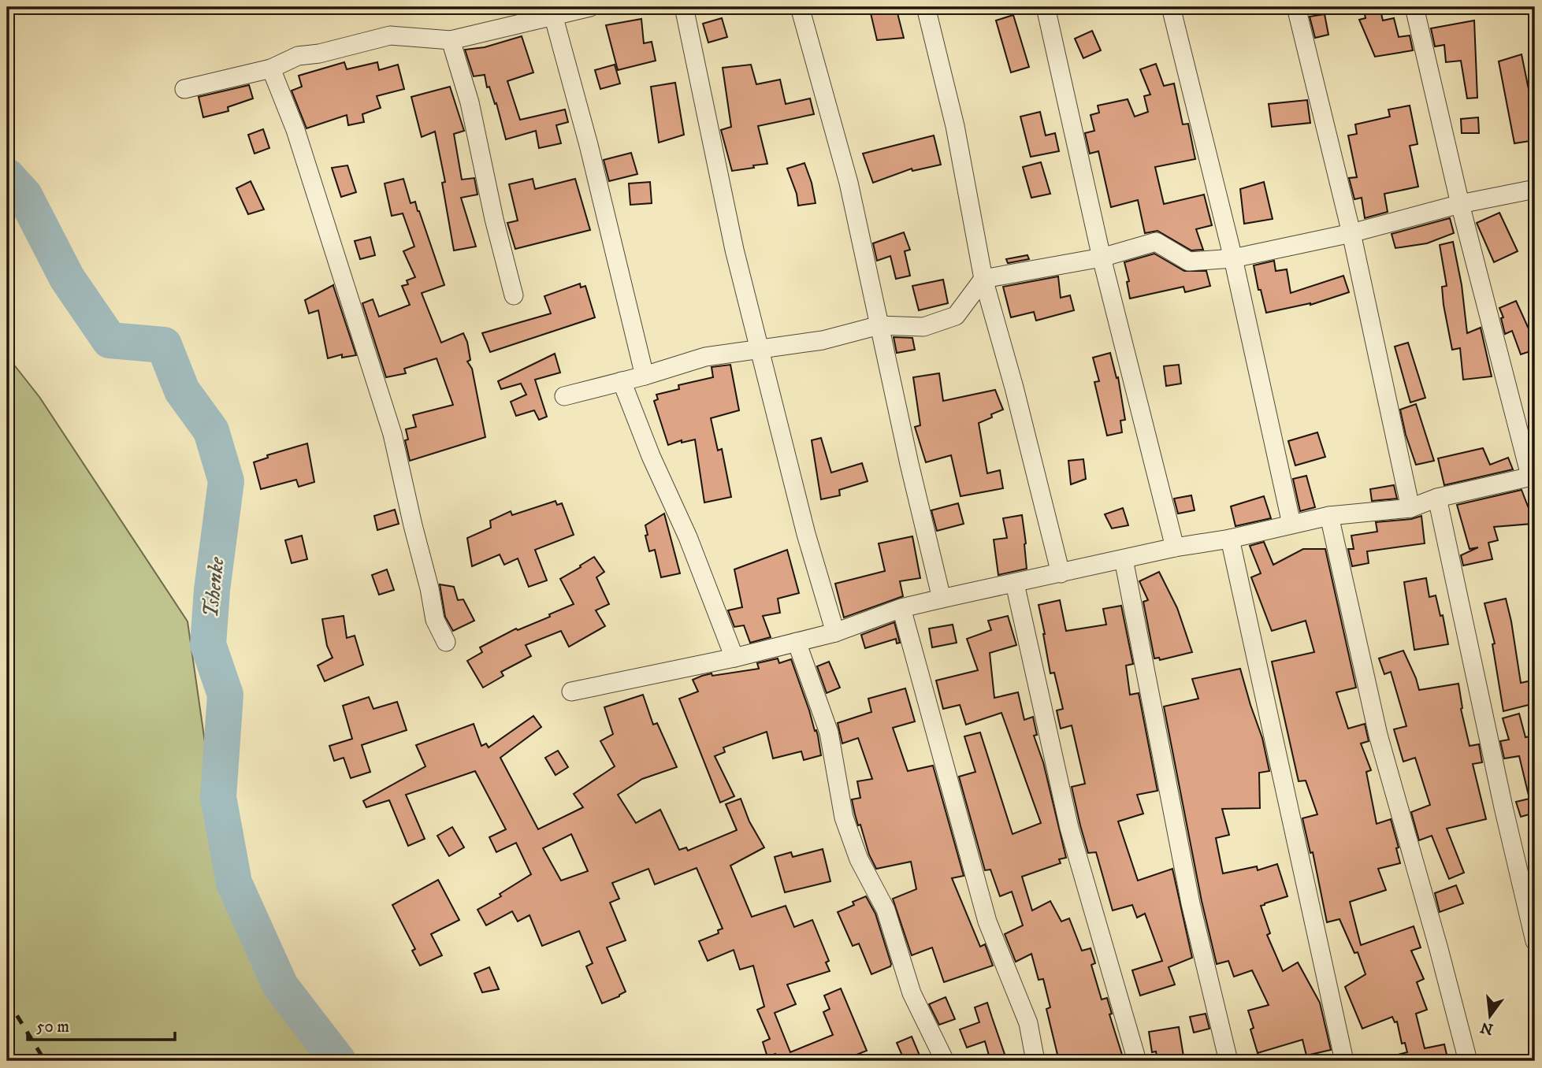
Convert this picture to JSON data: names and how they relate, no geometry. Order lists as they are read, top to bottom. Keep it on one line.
{"water":["Tshenke"],"scale_bar":"50 m","north":"bottom"}
